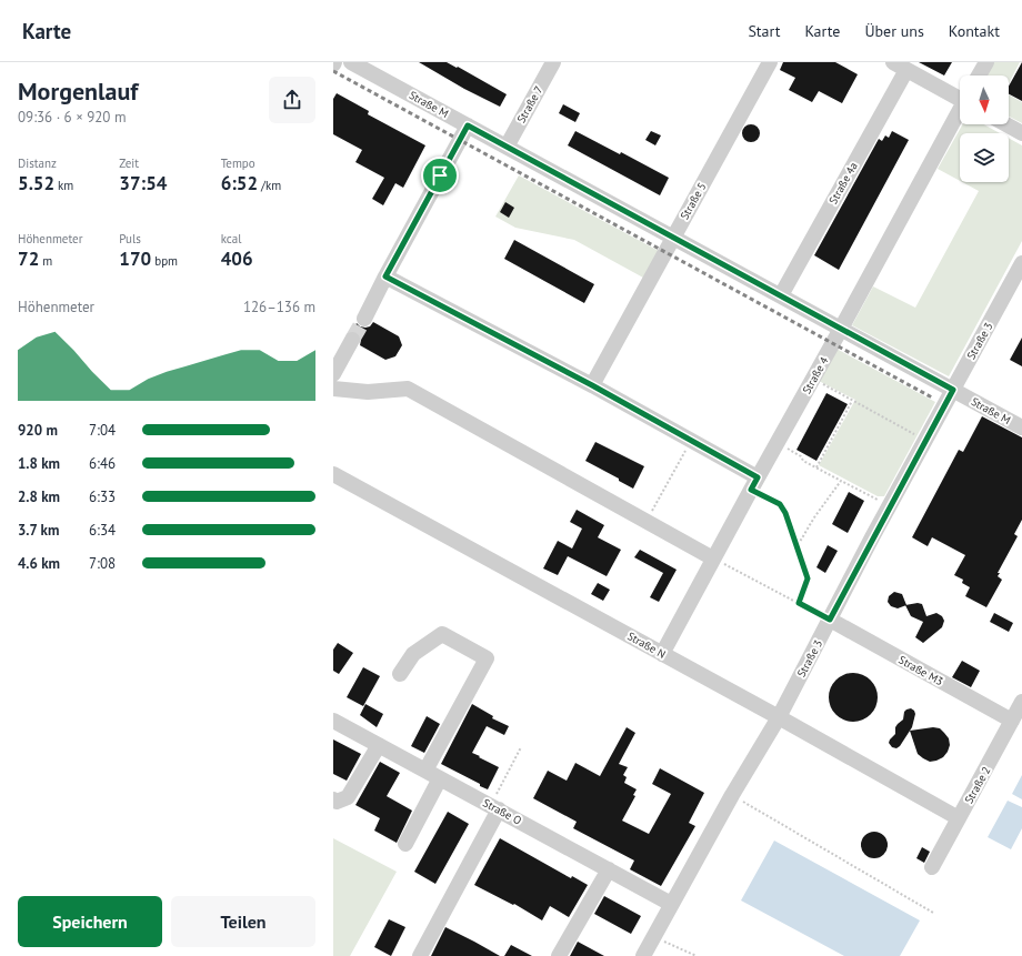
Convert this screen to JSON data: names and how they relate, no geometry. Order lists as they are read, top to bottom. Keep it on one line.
{"streets":{"lane":["Straße M","Straße 7","Straße 4a","Straße 5","Straße 3","Straße 4","Straße N","Straße M3","Straße 2","Straße O"]},"crossings":[["Straße M","Straße 7"],["Straße M","Straße 4a"],["Straße M","Straße 5"],["Straße M","Straße 3"],["Straße M","Straße 4"],["Straße 3","Straße N"],["Straße 3","Straße M3"],["Straße 3","Straße O"],["Straße 4","Straße N"],["Straße N","Straße 2"],["Straße M3","Straße 2"]],"north":"bottom","page":{"header":"Karte","nav":["Start","Karte","Über uns","Kontakt"],"heading":["Morgenlauf","09:36 · 6 × 920 m"],"stats":[["Distanz","5.52 km"],["Zeit","37:54"],["Tempo","6:52 /km"],["Höhenmeter","72 m"],["Puls","170 bpm"],["kcal","406"]],"chart":["Höhenmeter","126–136 m"],"list":[{"name":"920 m","note":"7:04"},{"name":"1.8 km","note":"6:46"},{"name":"2.8 km","note":"6:33"},{"name":"3.7 km","note":"6:34"},{"name":"4.6 km","note":"7:08"}],"buttons":["Speichern","Teilen"]}}
